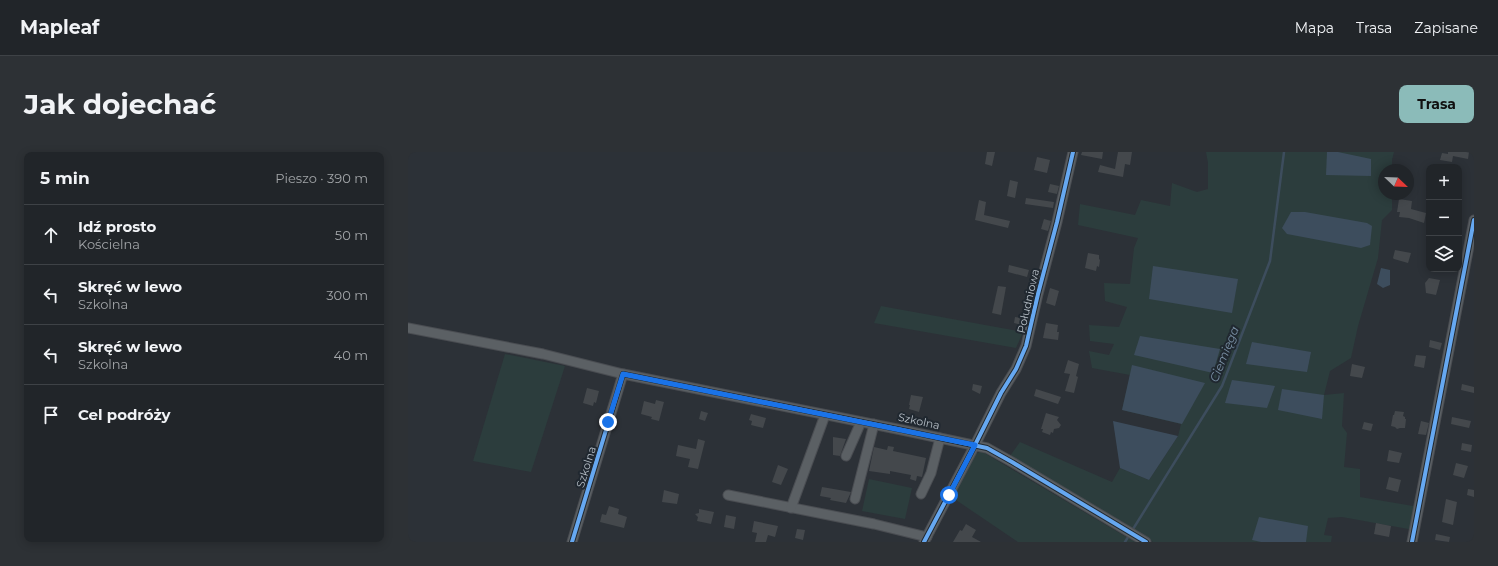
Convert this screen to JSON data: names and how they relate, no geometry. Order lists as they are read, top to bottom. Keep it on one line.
{"streets":{"street":["Południowa","Szkolna"]},"crossings":[["Południowa","Szkolna"]],"water":["Ciemięga"],"north":"bottom right","page":{"header":"Mapleaf","nav":["Mapa","Trasa","Zapisane"],"buttons":"Trasa","title":"Jak dojechać","heading":["5 min","Pieszo · 390 m"],"map_buttons":["+","−"],"list":[["Idź prosto","Kościelna","50 m"],["Skręć w lewo","Szkolna","300 m"],["Skręć w lewo","Szkolna","40 m"],"Cel podróży"]}}
